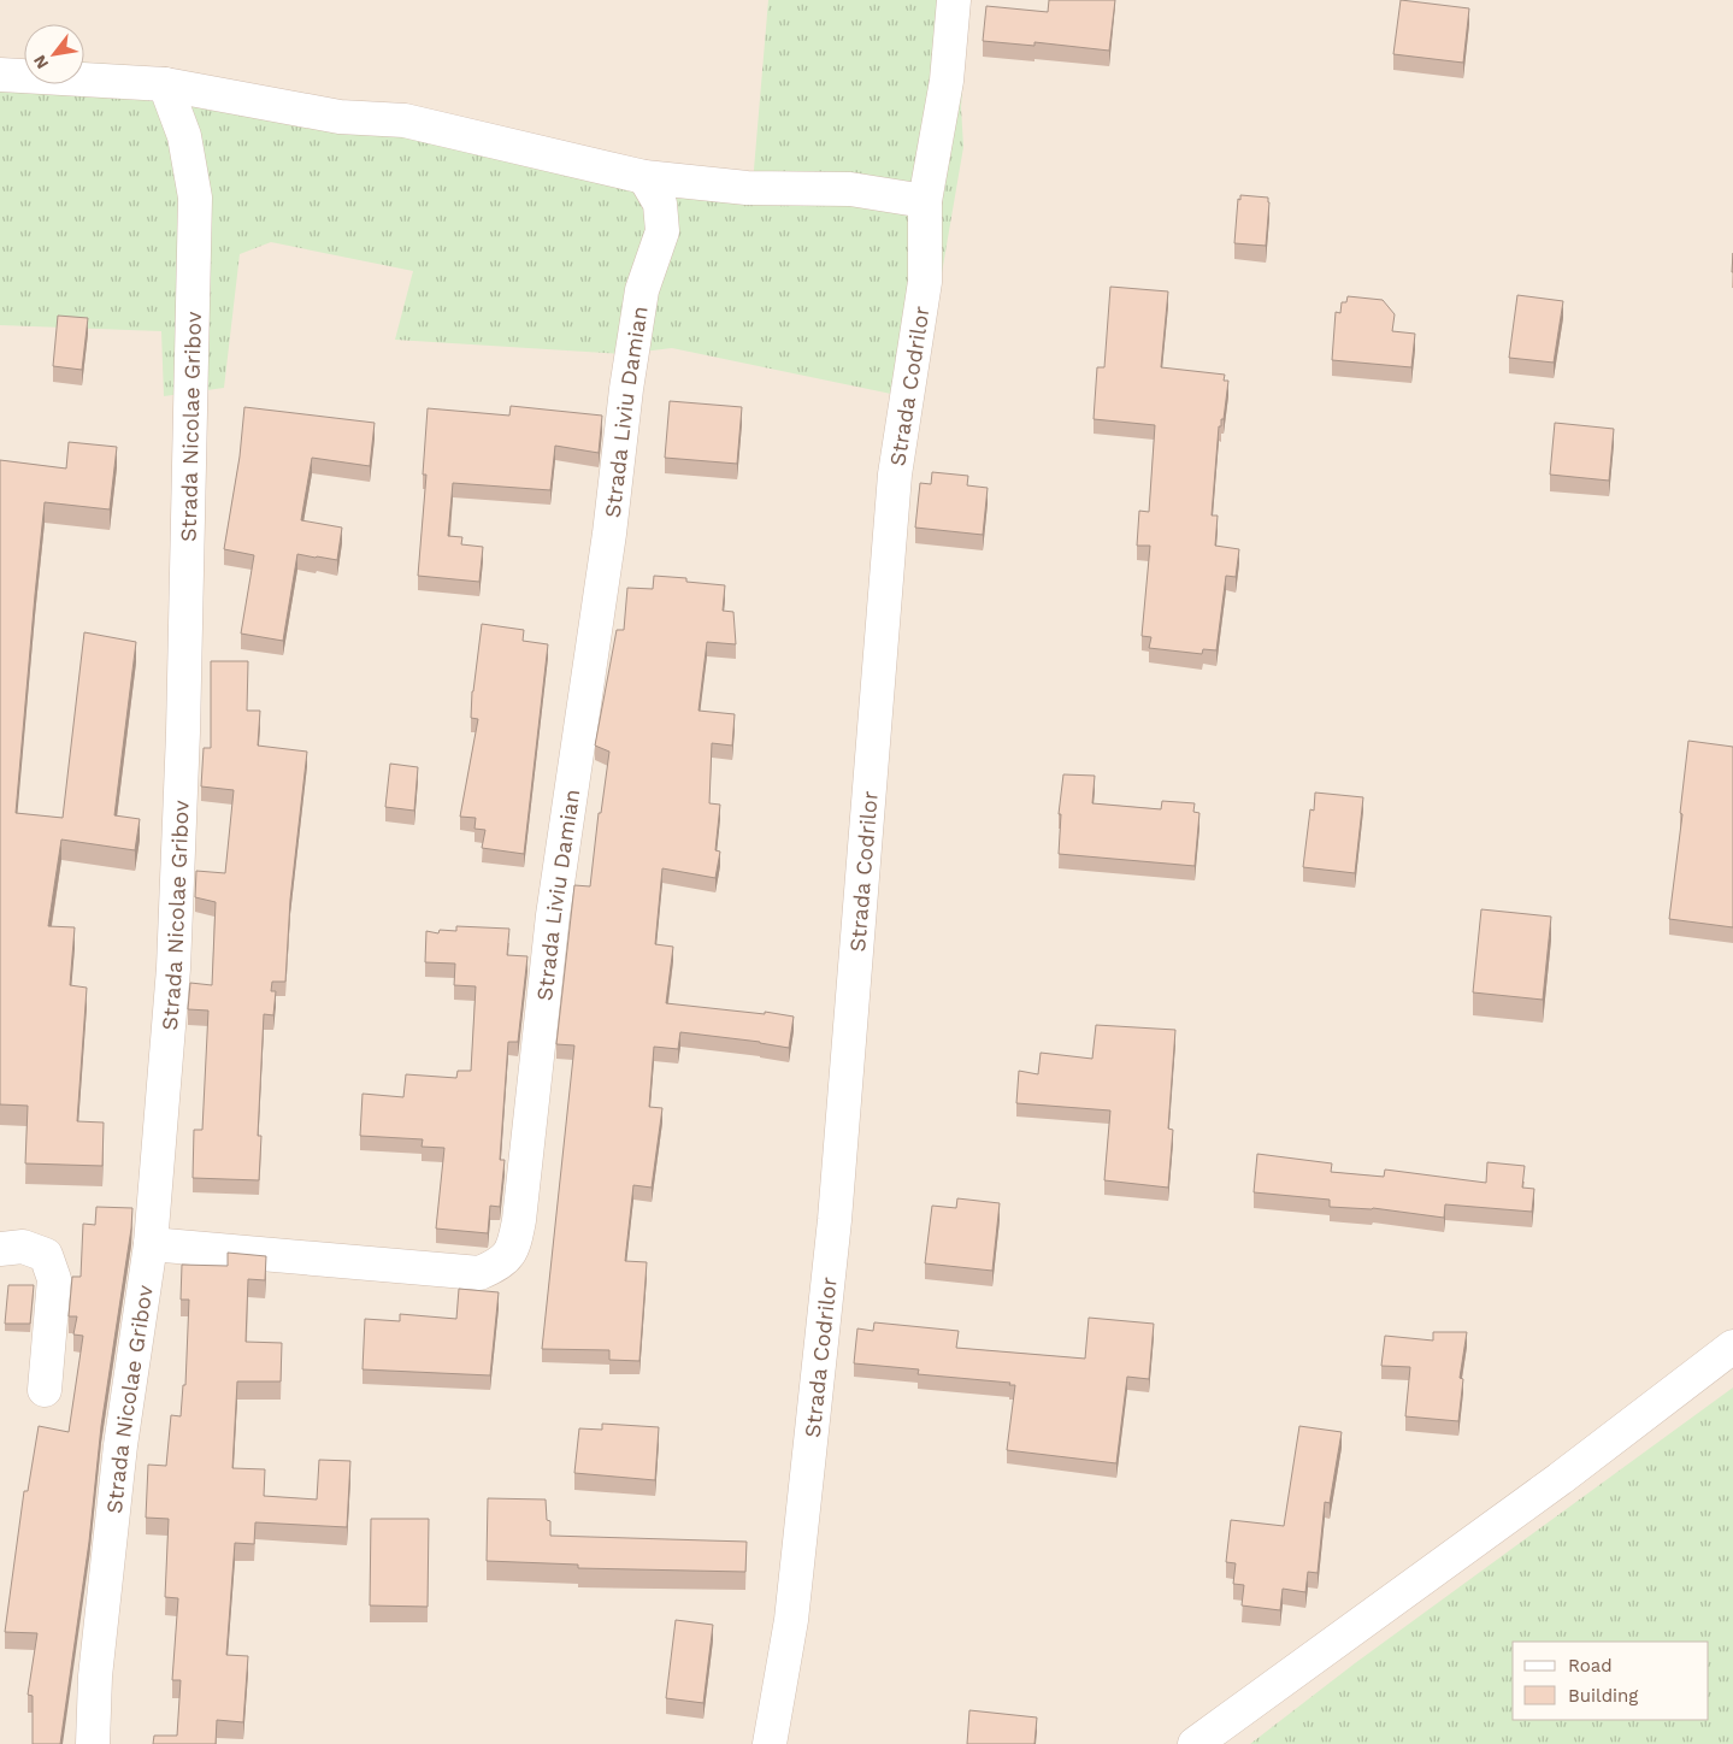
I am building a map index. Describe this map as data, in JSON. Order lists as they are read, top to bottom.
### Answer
{
  "streets": {
    "street": ["Strada Codrilor", "Strada Liviu Damian", "Strada Nicolae Gribov"]
  },
  "crossings": [
    ["Strada Liviu Damian", "Strada Nicolae Gribov"]
  ],
  "legend": ["Road", "Building"],
  "north": "bottom left"
}
